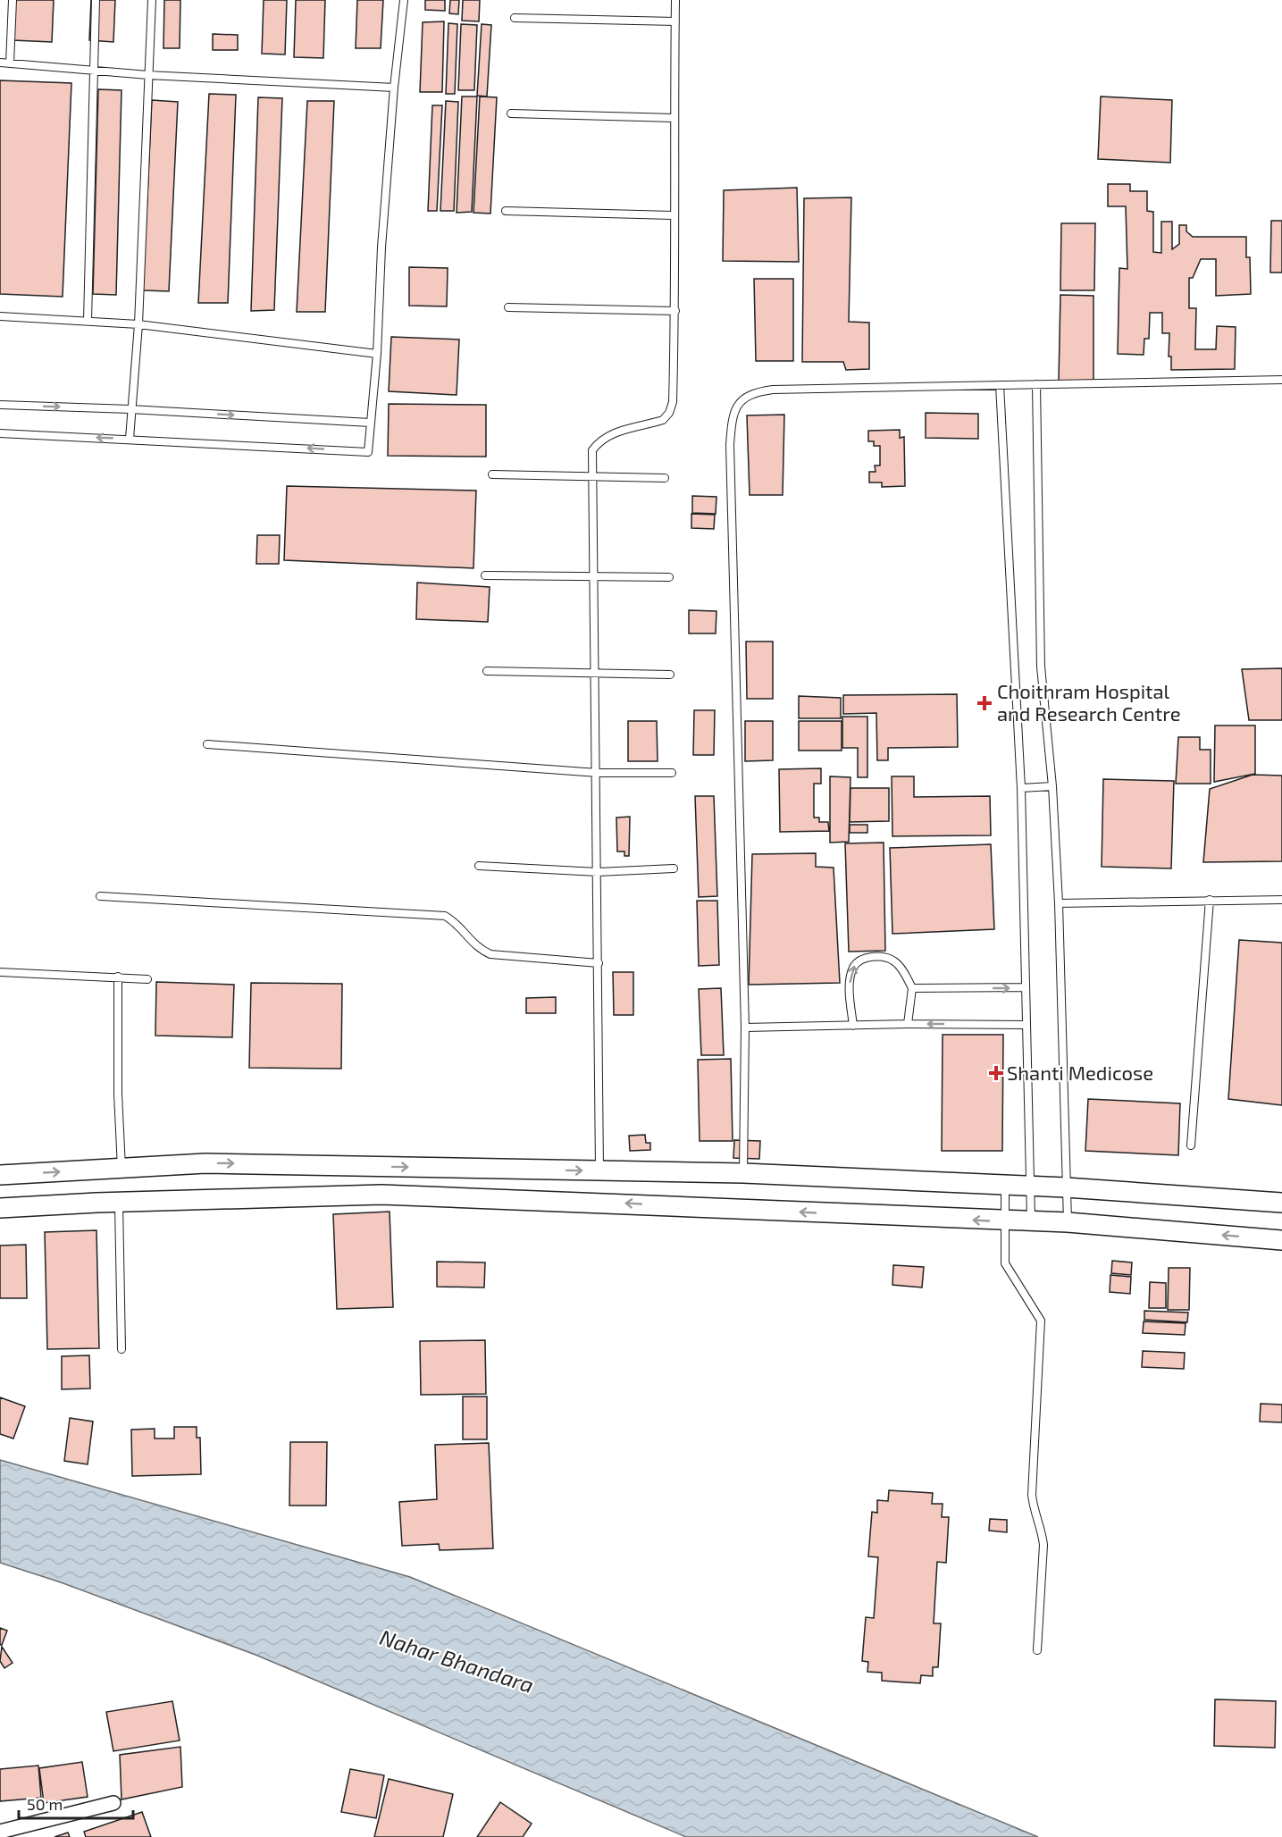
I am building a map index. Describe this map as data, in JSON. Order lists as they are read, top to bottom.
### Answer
{
  "water": ["Nahar Bhandara"],
  "places": {
    "health": ["Choithram Hospital and Research Centre", "Shanti Medicose"]
  },
  "scale_bar": "50 m"
}
